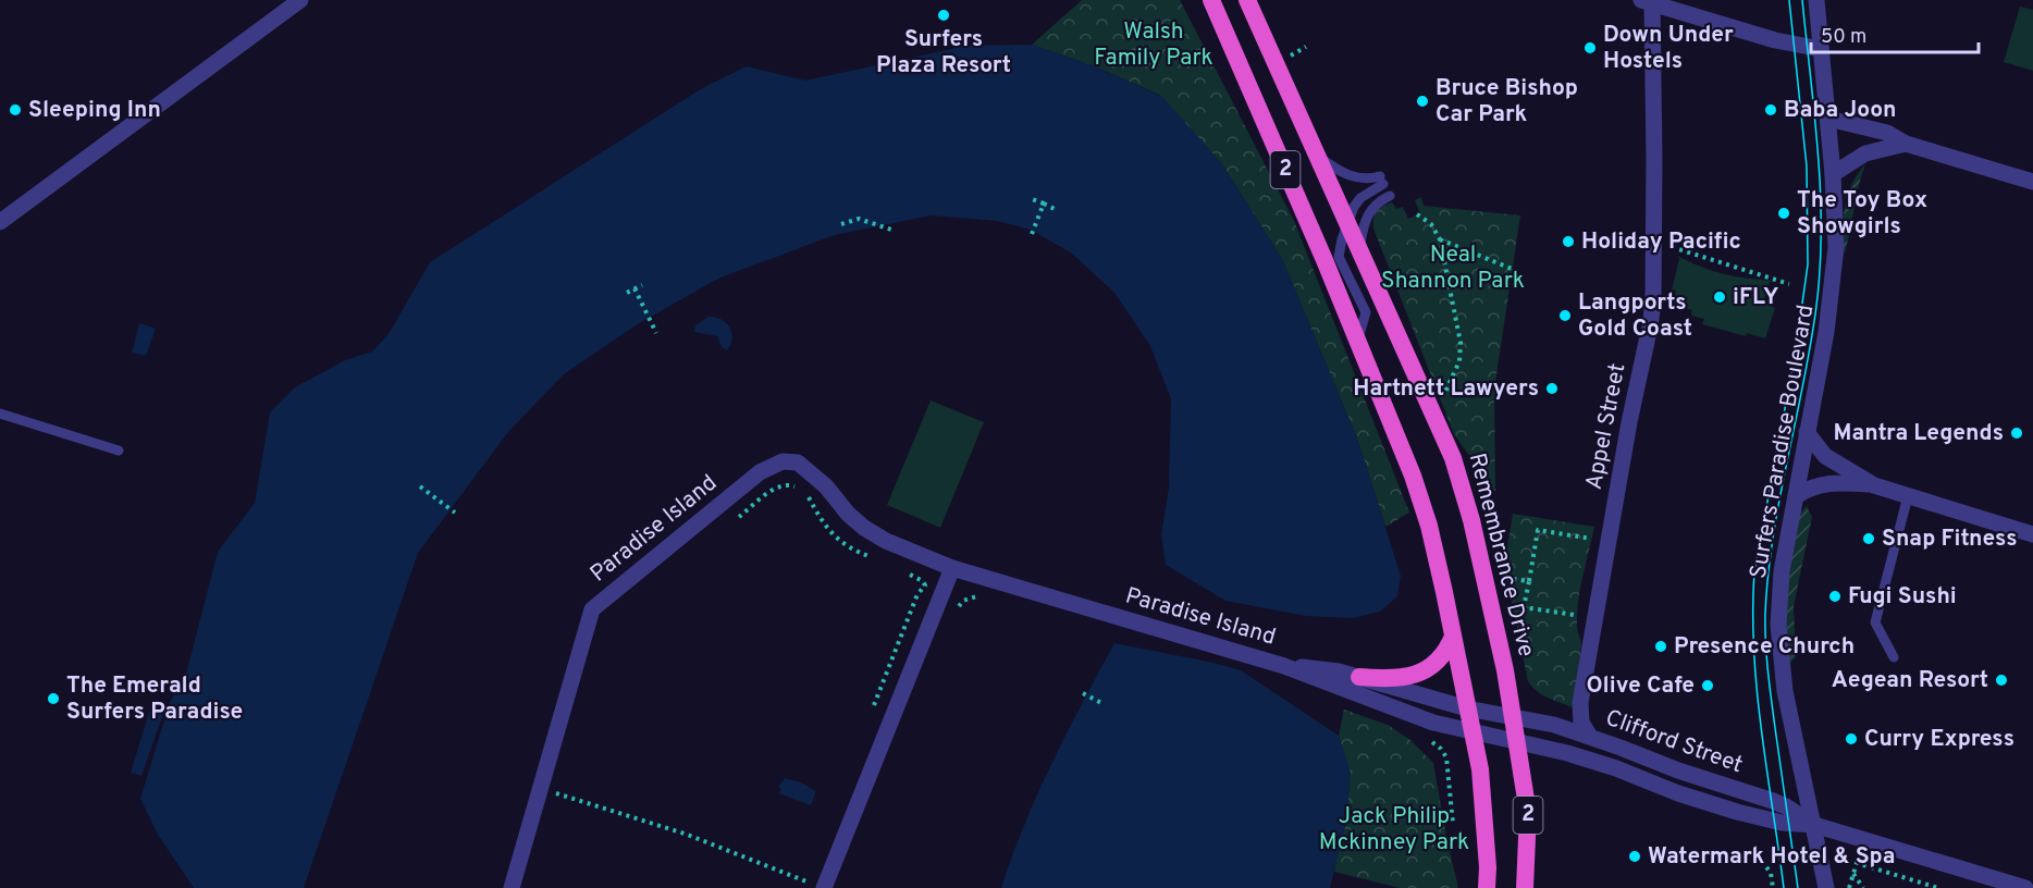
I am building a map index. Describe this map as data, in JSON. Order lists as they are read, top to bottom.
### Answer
{
  "streets": {
    "highway": ["2", "Remembrance Drive"],
    "street": [
      "Appel Street",
      "Surfers Paradise Boulevard",
      "Paradise Island",
      "Clifford Street"
    ]
  },
  "crossings": [
    ["2", "Paradise Island"],
    ["2", "Clifford Street"],
    ["Appel Street", "Clifford Street"],
    ["Surfers Paradise Boulevard", "Clifford Street"],
    ["Paradise Island", "Remembrance Drive"],
    ["Paradise Island", "Clifford Street"],
    ["Remembrance Drive", "Clifford Street"]
  ],
  "parks": ["Walsh Family Park", "Neal Shannon Park", "Jack Philip Mckinney Park"],
  "places": [
    "Surfers Plaza Resort",
    "Down Under Hostels",
    "Bruce Bishop Car Park",
    "Sleeping Inn",
    "Baba Joon",
    "The Toy Box Showgirls",
    "Holiday Pacific",
    "iFLY",
    "Langports Gold Coast",
    "Hartnett Lawyers",
    "Mantra Legends",
    "Snap Fitness",
    "Fugi Sushi",
    "Presence Church",
    "Aegean Resort",
    "Olive Cafe",
    "The Emerald Surfers Paradise",
    "Curry Express",
    "Watermark Hotel & Spa"
  ],
  "scale_bar": "50 m"
}
